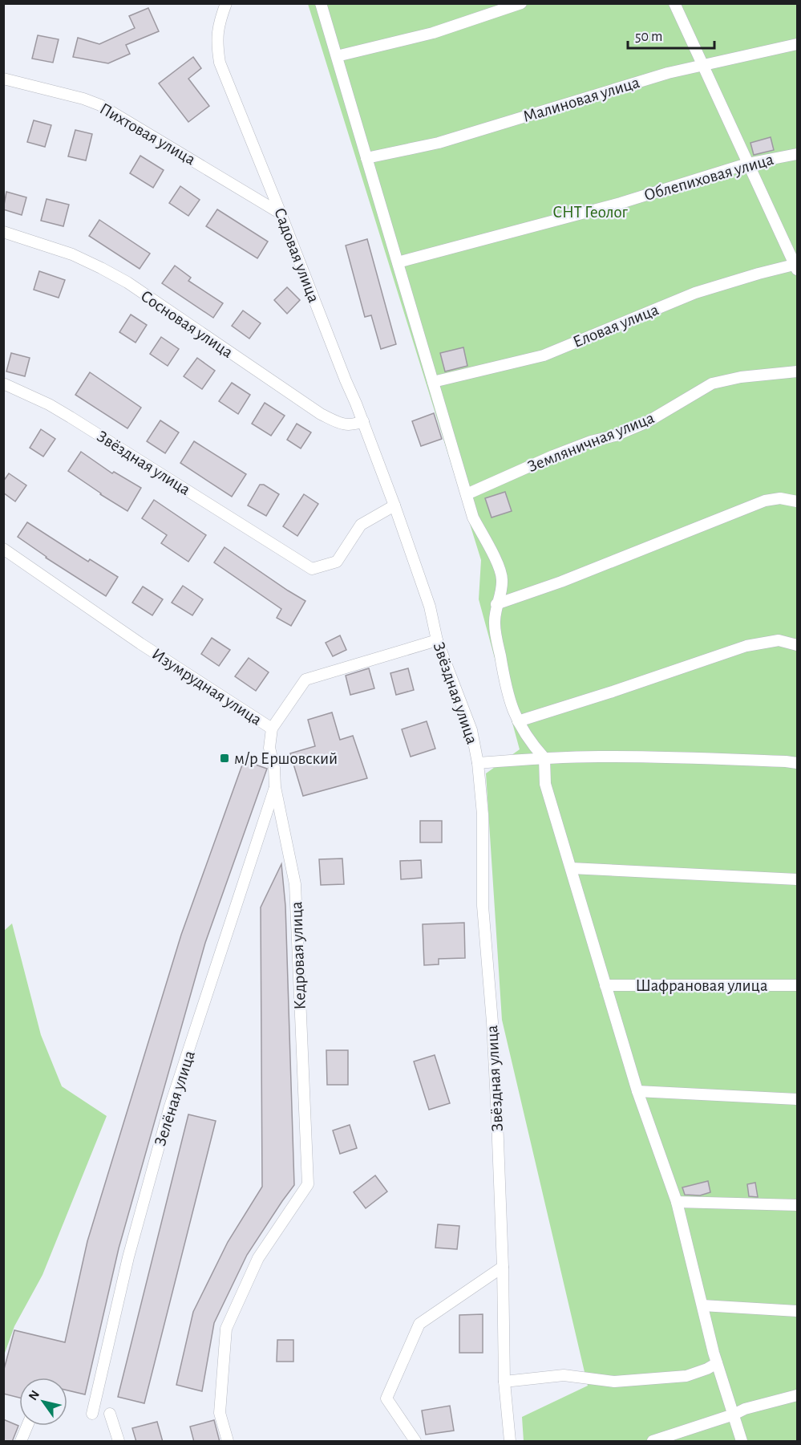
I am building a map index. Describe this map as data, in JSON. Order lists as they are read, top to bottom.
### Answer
{
  "streets": {
    "street": [
      "Малиновая улица",
      "Пихтовая улица",
      "Облепиховая улица",
      "Садовая улица",
      "Сосновая улица",
      "Еловая улица",
      "Земляничная улица",
      "Звёздная улица",
      "Изумрудная улица",
      "Кедровая улица",
      "Шафрановая улица",
      "Зелёная улица"
    ]
  },
  "crossings": [
    ["Пихтовая улица", "Садовая улица"],
    ["Садовая улица", "Сосновая улица"],
    ["Садовая улица", "Звёздная улица"],
    ["Звёздная улица", "Изумрудная улица"],
    ["Изумрудная улица", "Кедровая улица"],
    ["Кедровая улица", "Зелёная улица"]
  ],
  "parks": ["СНТ Геолог"],
  "places": {
    "transit": ["м/р Ершовский"]
  },
  "scale_bar": "50 m",
  "north": "top left"
}
